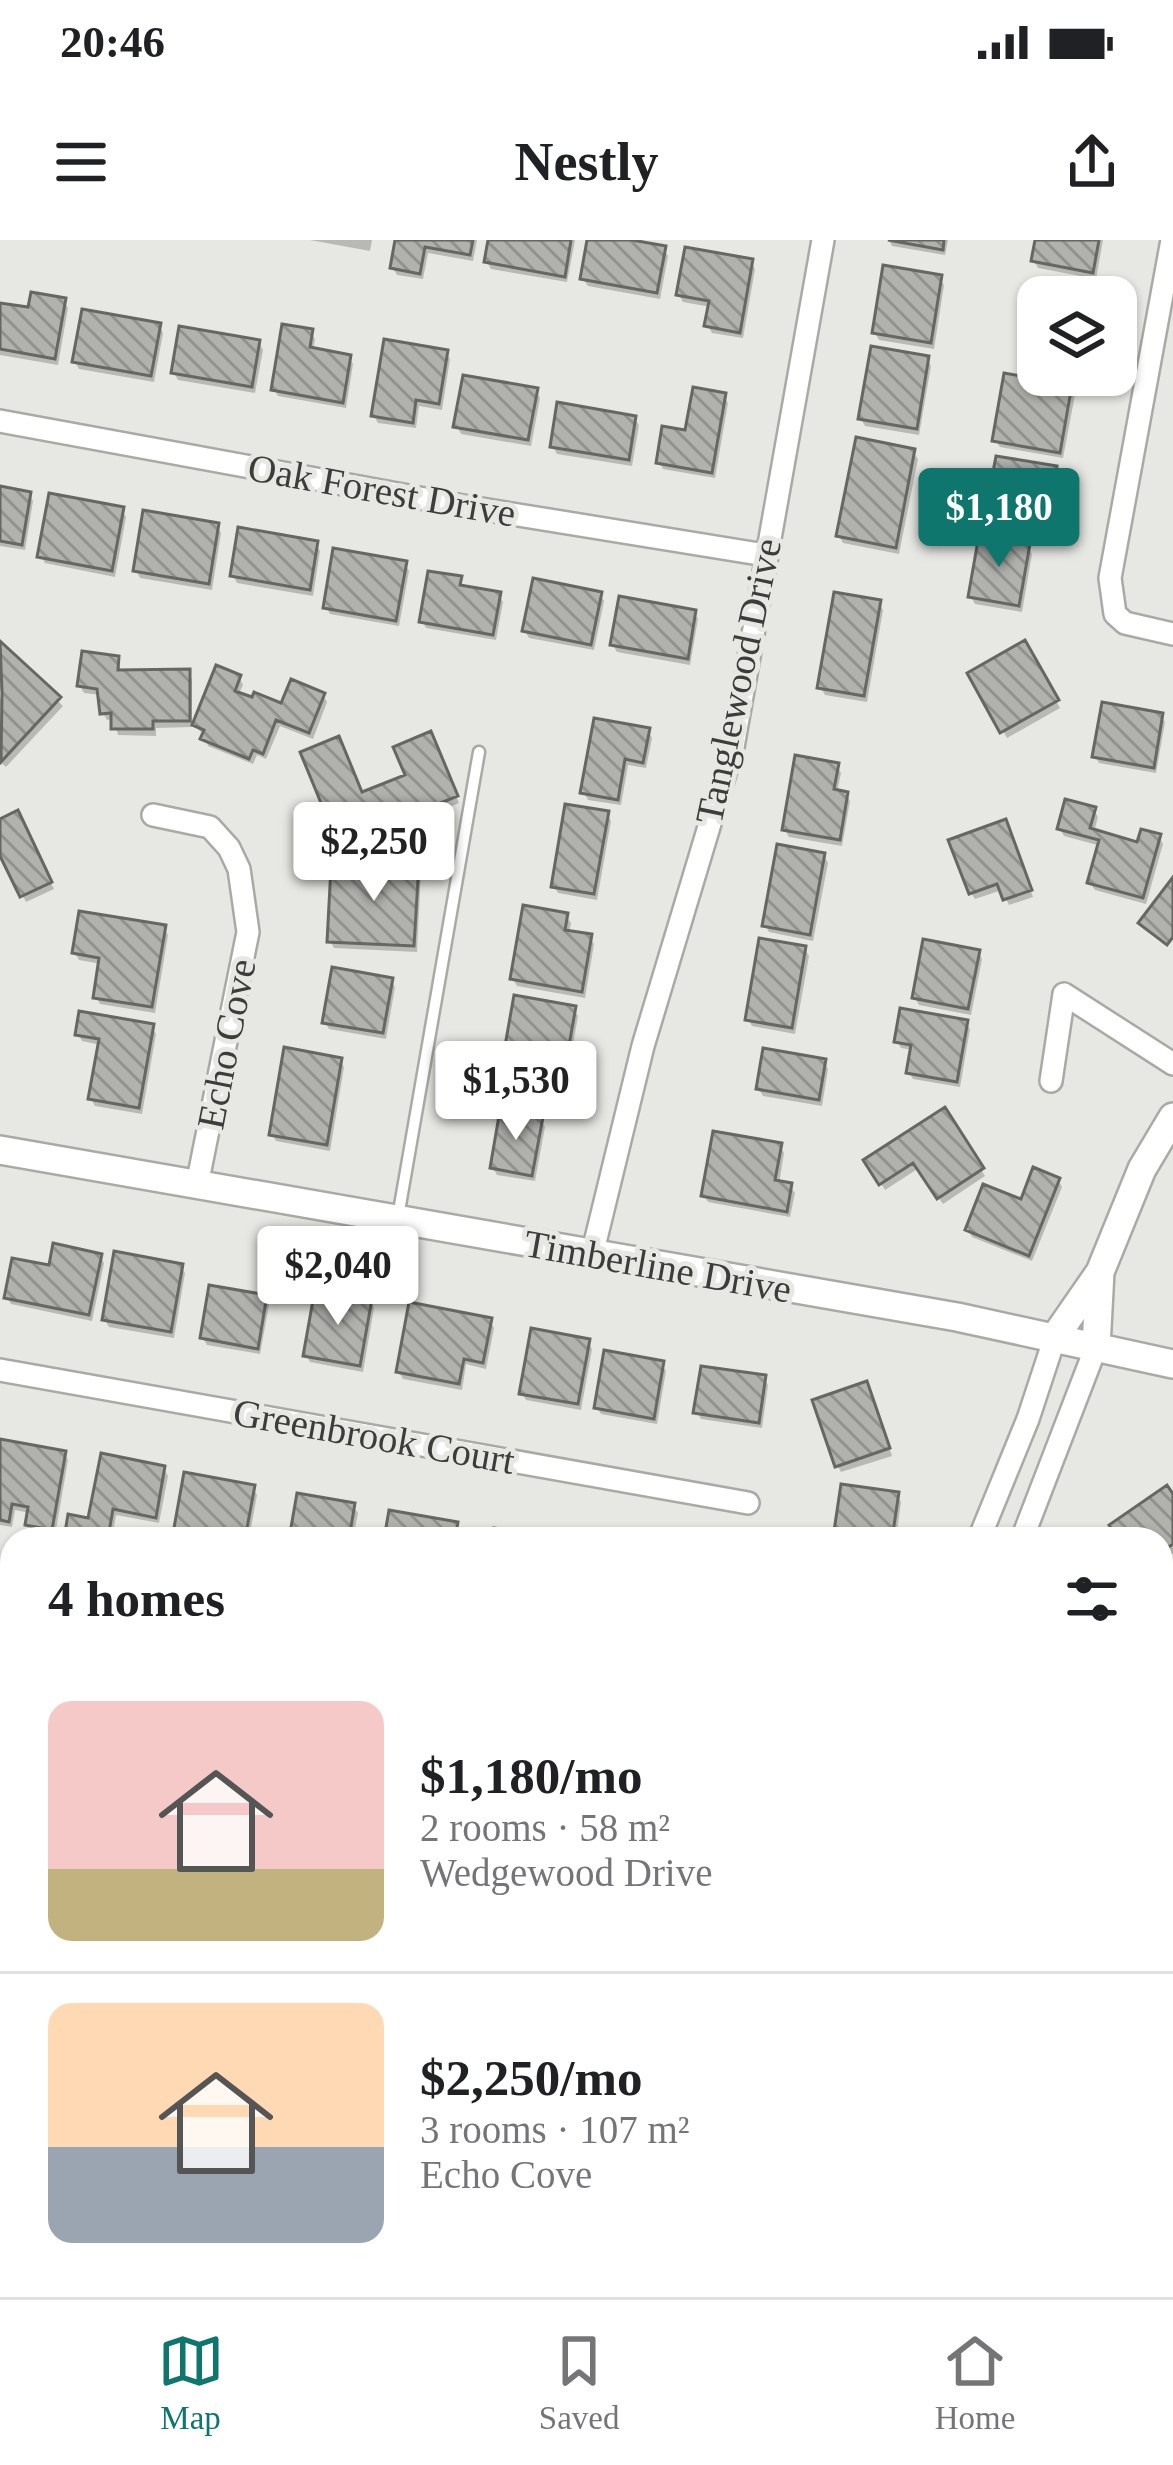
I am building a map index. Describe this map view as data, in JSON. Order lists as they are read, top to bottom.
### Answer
{
  "streets": {
    "street": [
      "Oak Forest Drive",
      "Tanglewood Drive",
      "Echo Cove",
      "Timberline Drive",
      "Greenbrook Court"
    ]
  },
  "crossings": [
    ["Oak Forest Drive", "Tanglewood Drive"],
    ["Tanglewood Drive", "Timberline Drive"],
    ["Echo Cove", "Timberline Drive"]
  ],
  "page": {
    "status": "20:46",
    "header": "Nestly",
    "price": [
      "$1,180",
      "$2,250",
      "$1,530",
      "$2,040"
    ],
    "heading": "4 homes",
    "list": [
      {
        "name": "$1,180/mo",
        "note": "2 rooms · 58 m² · Wedgewood Drive"
      },
      {
        "name": "$2,250/mo",
        "note": "3 rooms · 107 m² · Echo Cove"
      }
    ],
    "tabs": ["Map", "Saved", "Home"]
  }
}
